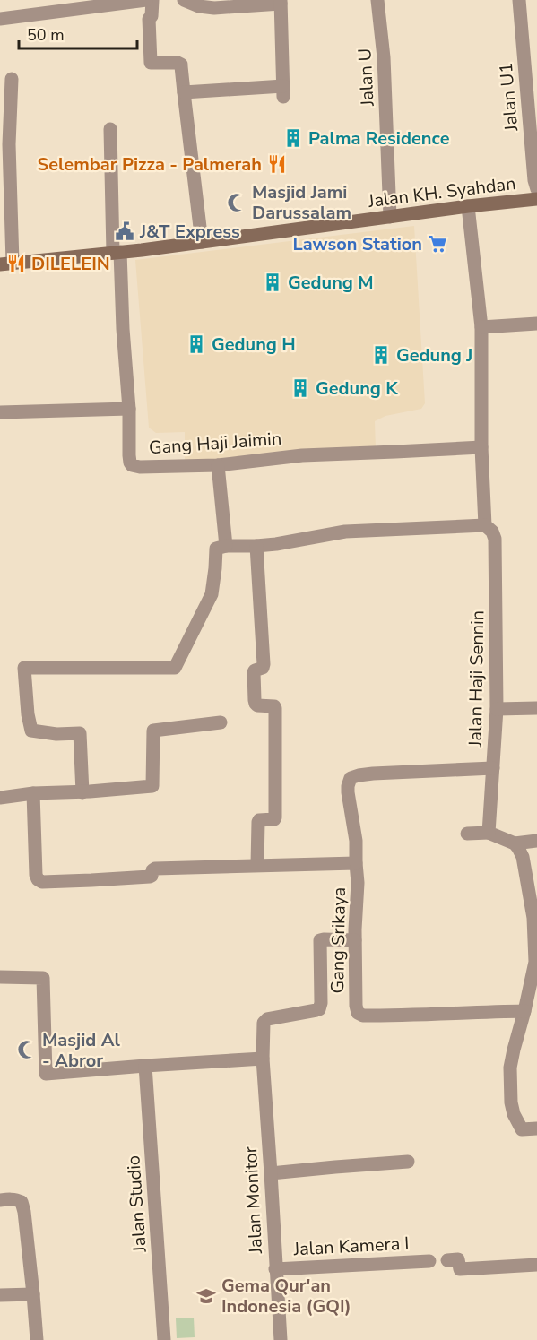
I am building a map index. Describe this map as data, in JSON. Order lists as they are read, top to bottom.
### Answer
{
  "streets": {
    "street": [
      "Jalan U",
      "Jalan U1",
      "Jalan KH. Syahdan",
      "Gang Haji Jaimin",
      "Jalan Haji Sennin",
      "Gang Srikaya",
      "Jalan Monitor",
      "Jalan Studio",
      "Jalan Kamera I"
    ]
  },
  "crossings": [
    ["Jalan U", "Jalan KH. Syahdan"],
    ["Jalan KH. Syahdan", "Gang Haji Jaimin"],
    ["Jalan KH. Syahdan", "Jalan Haji Sennin"],
    ["Gang Haji Jaimin", "Jalan Haji Sennin"],
    ["Gang Srikaya", "Jalan Monitor"],
    ["Jalan Monitor", "Jalan Kamera I"]
  ],
  "places": {
    "building": [
      "Palma Residence",
      "Gedung M",
      "Gedung H",
      "Gedung J",
      "Gedung K"
    ],
    "restaurant": ["Selembar Pizza - Palmerah", "DILELEIN"],
    "mosque": ["Masjid Jami Darussalam", "Masjid Al - Abror"],
    "public building": ["J&T Express"],
    "supermarket": ["Lawson Station"],
    "school or university": ["Gema Qur'an Indonesia (GQI)"]
  },
  "scale_bar": "50 m"
}
